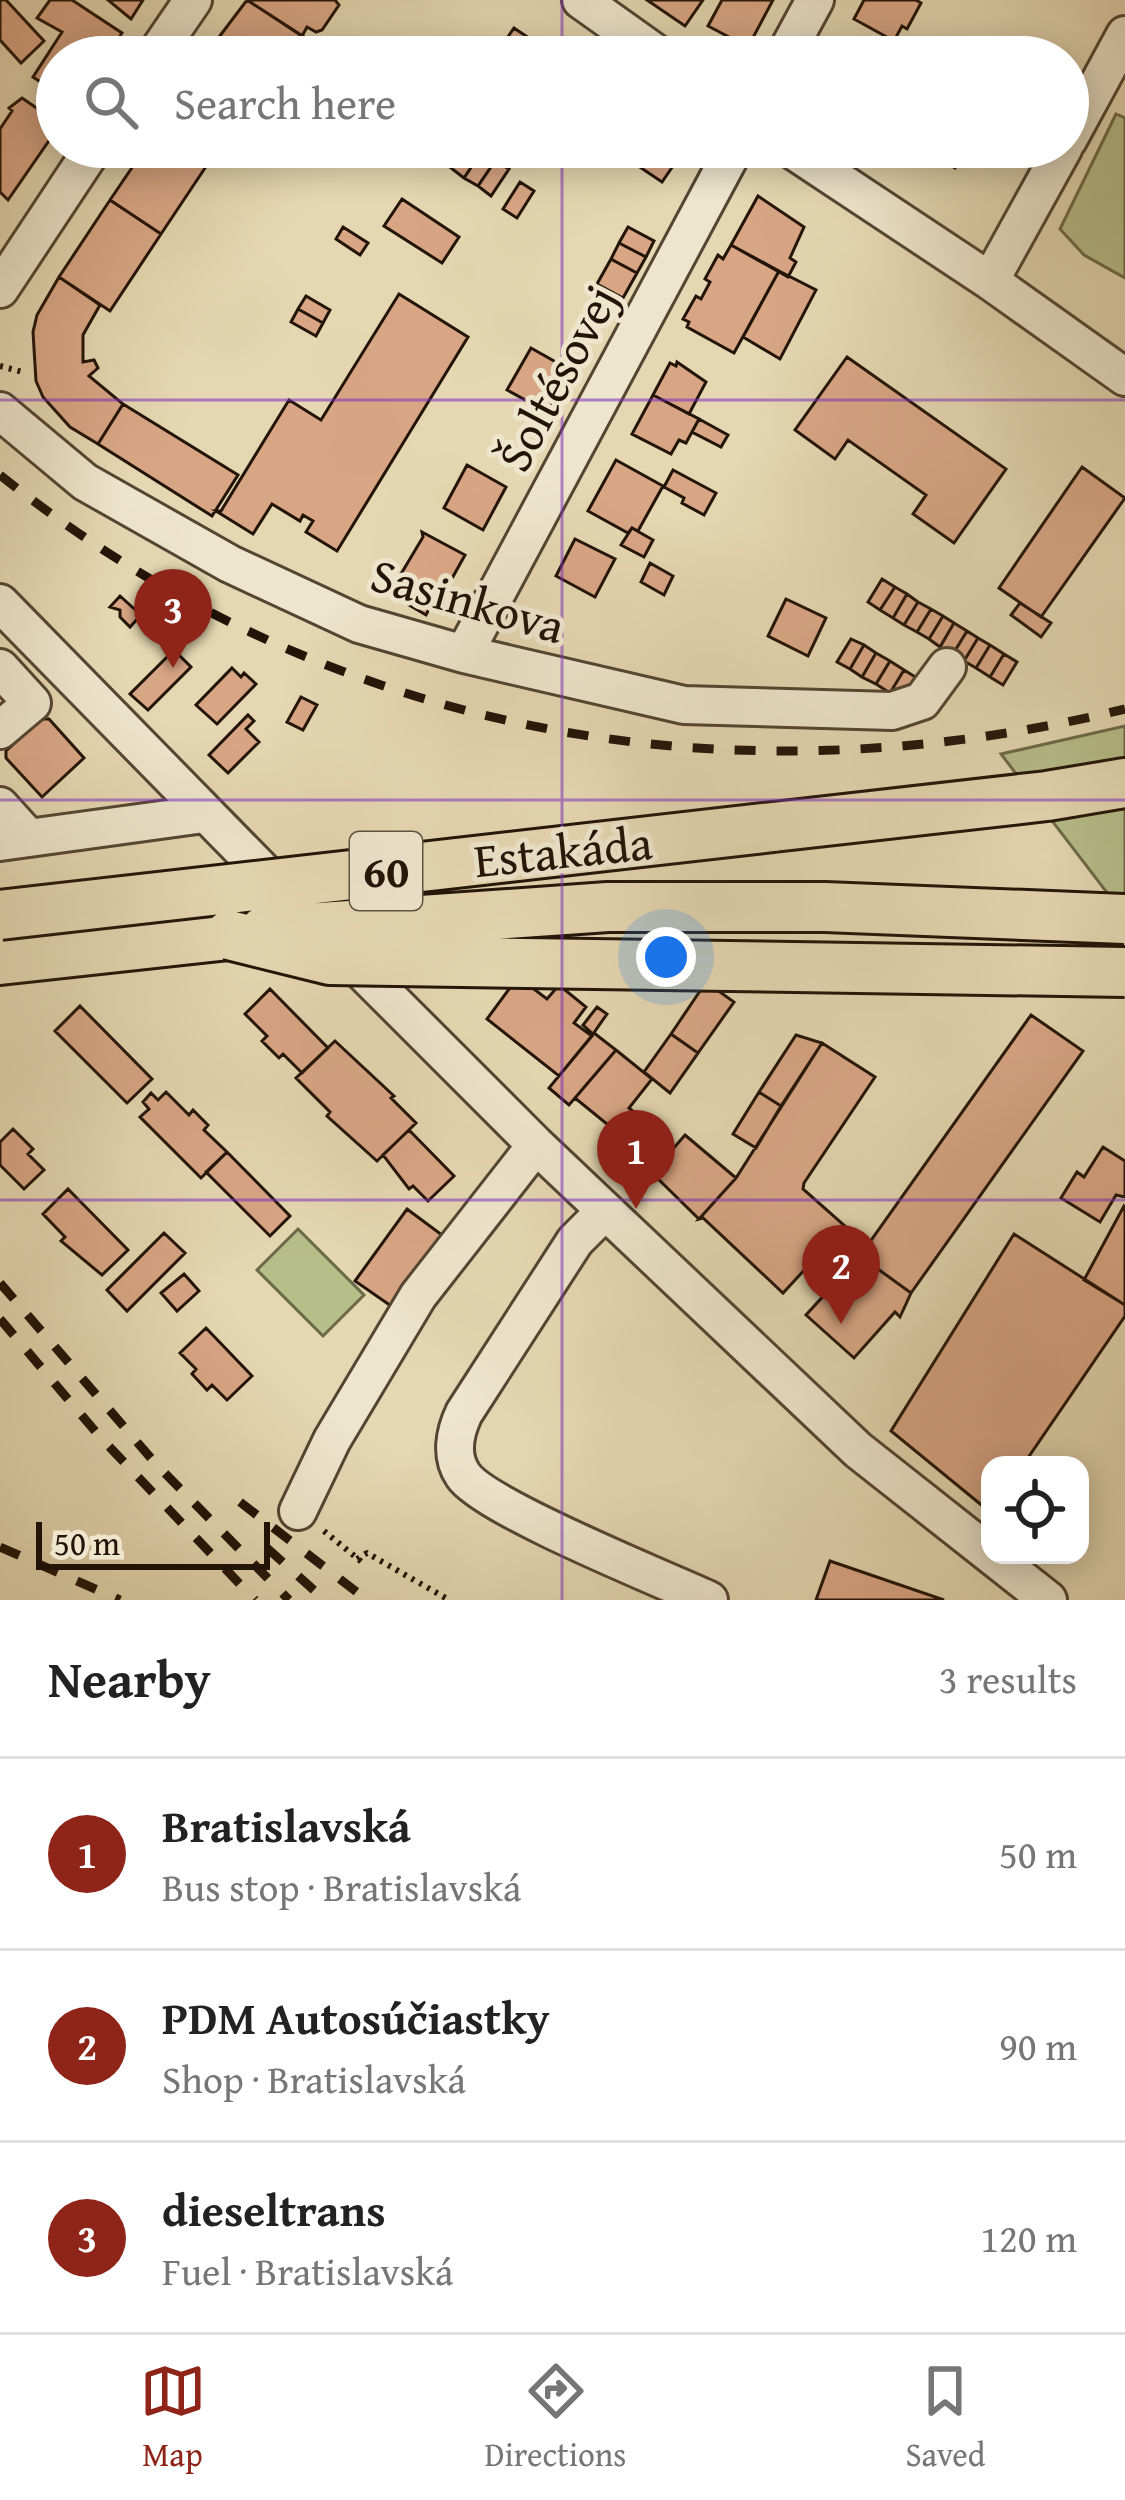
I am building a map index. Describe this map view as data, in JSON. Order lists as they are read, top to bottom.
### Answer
{
  "streets": {
    "main road": ["Estakáda", "60"],
    "street": ["Šoltésovej", "Sasinkova"]
  },
  "crossings": [
    ["Šoltésovej", "Sasinkova"]
  ],
  "scale_bar": "50 m",
  "page": {
    "search": "Search here",
    "pins": ["3", "1", "2"],
    "scale": "50 m",
    "heading": ["Nearby", "3 results"],
    "list": [
      {
        "mark": "1",
        "name": "Bratislavská",
        "note": "Bus stop · Bratislavská",
        "value": "50 m"
      },
      {
        "mark": "2",
        "name": "PDM Autosúčiastky",
        "note": "Shop · Bratislavská",
        "value": "90 m"
      },
      {
        "mark": "3",
        "name": "dieseltrans",
        "note": "Fuel · Bratislavská",
        "value": "120 m"
      }
    ],
    "nav": ["Map", "Directions", "Saved"]
  }
}
